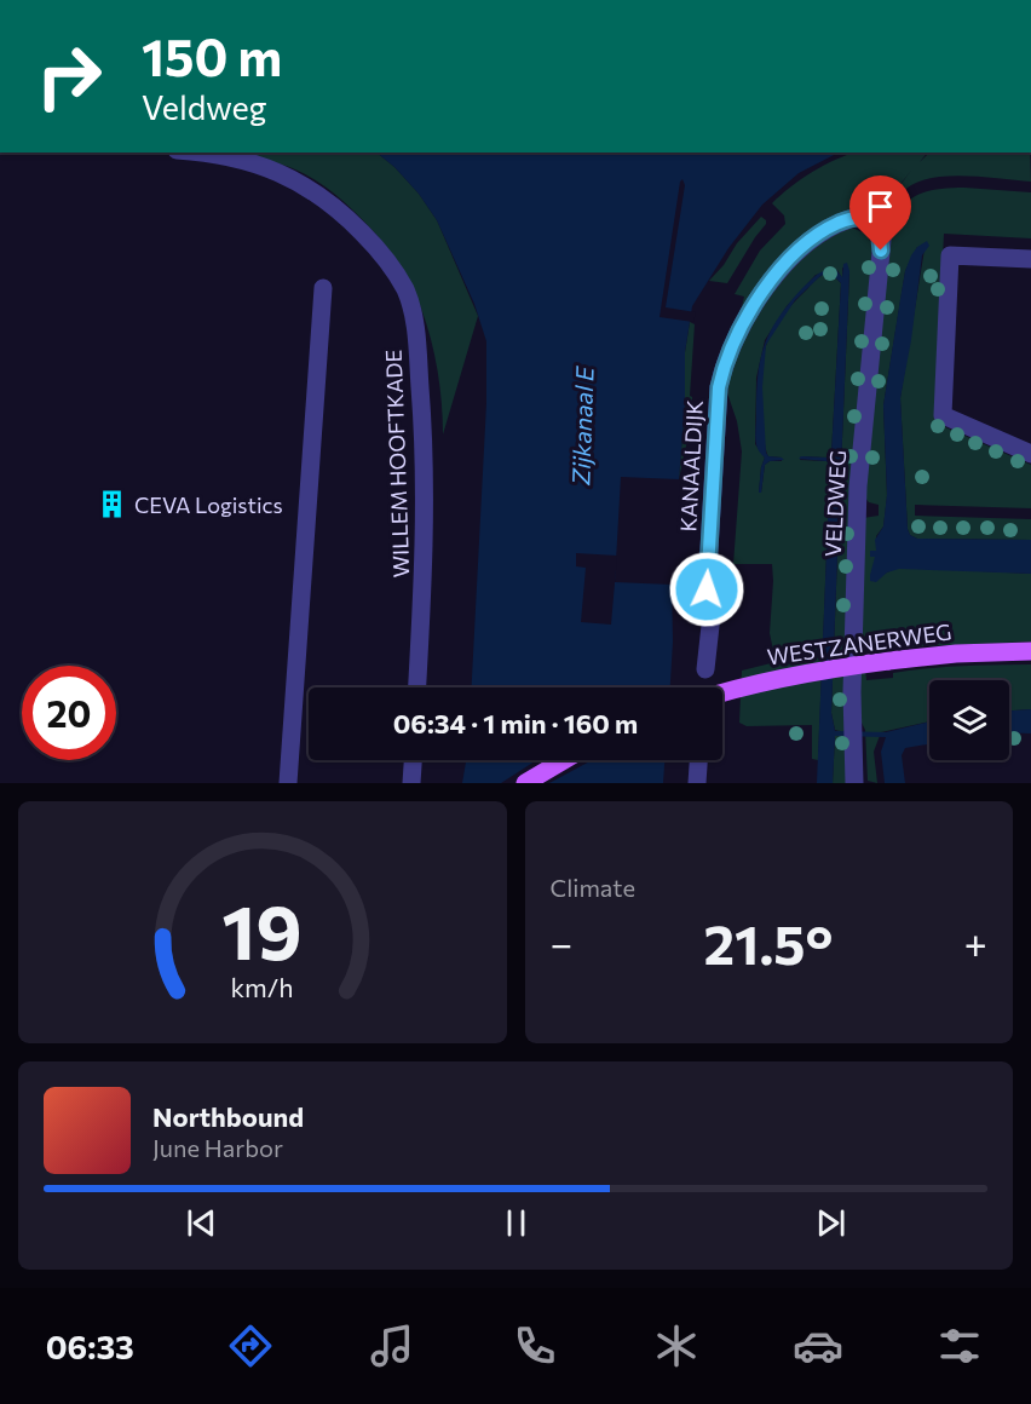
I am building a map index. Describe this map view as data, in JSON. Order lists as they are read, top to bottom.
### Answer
{
  "streets": {
    "main road": ["WESTZANERWEG"],
    "street": ["WILLEM HOOFTKADE", "KANAALDIJK", "VELDWEG"]
  },
  "crossings": [
    ["KANAALDIJK", "VELDWEG"]
  ],
  "water": ["Zijkanaal E"],
  "places": {
    "building": ["CEVA Logistics"]
  },
  "page": {
    "turn": ["150 m", "Veldweg"],
    "limit": "20",
    "trip": "06:34 · 1 min · 160 m",
    "tile": "Climate",
    "heat": ["−", "21.5°", "+"],
    "song": ["Northbound", "June Harbor"],
    "tabs": "06:33",
    "gauge": ["19", "km/h"]
  }
}
